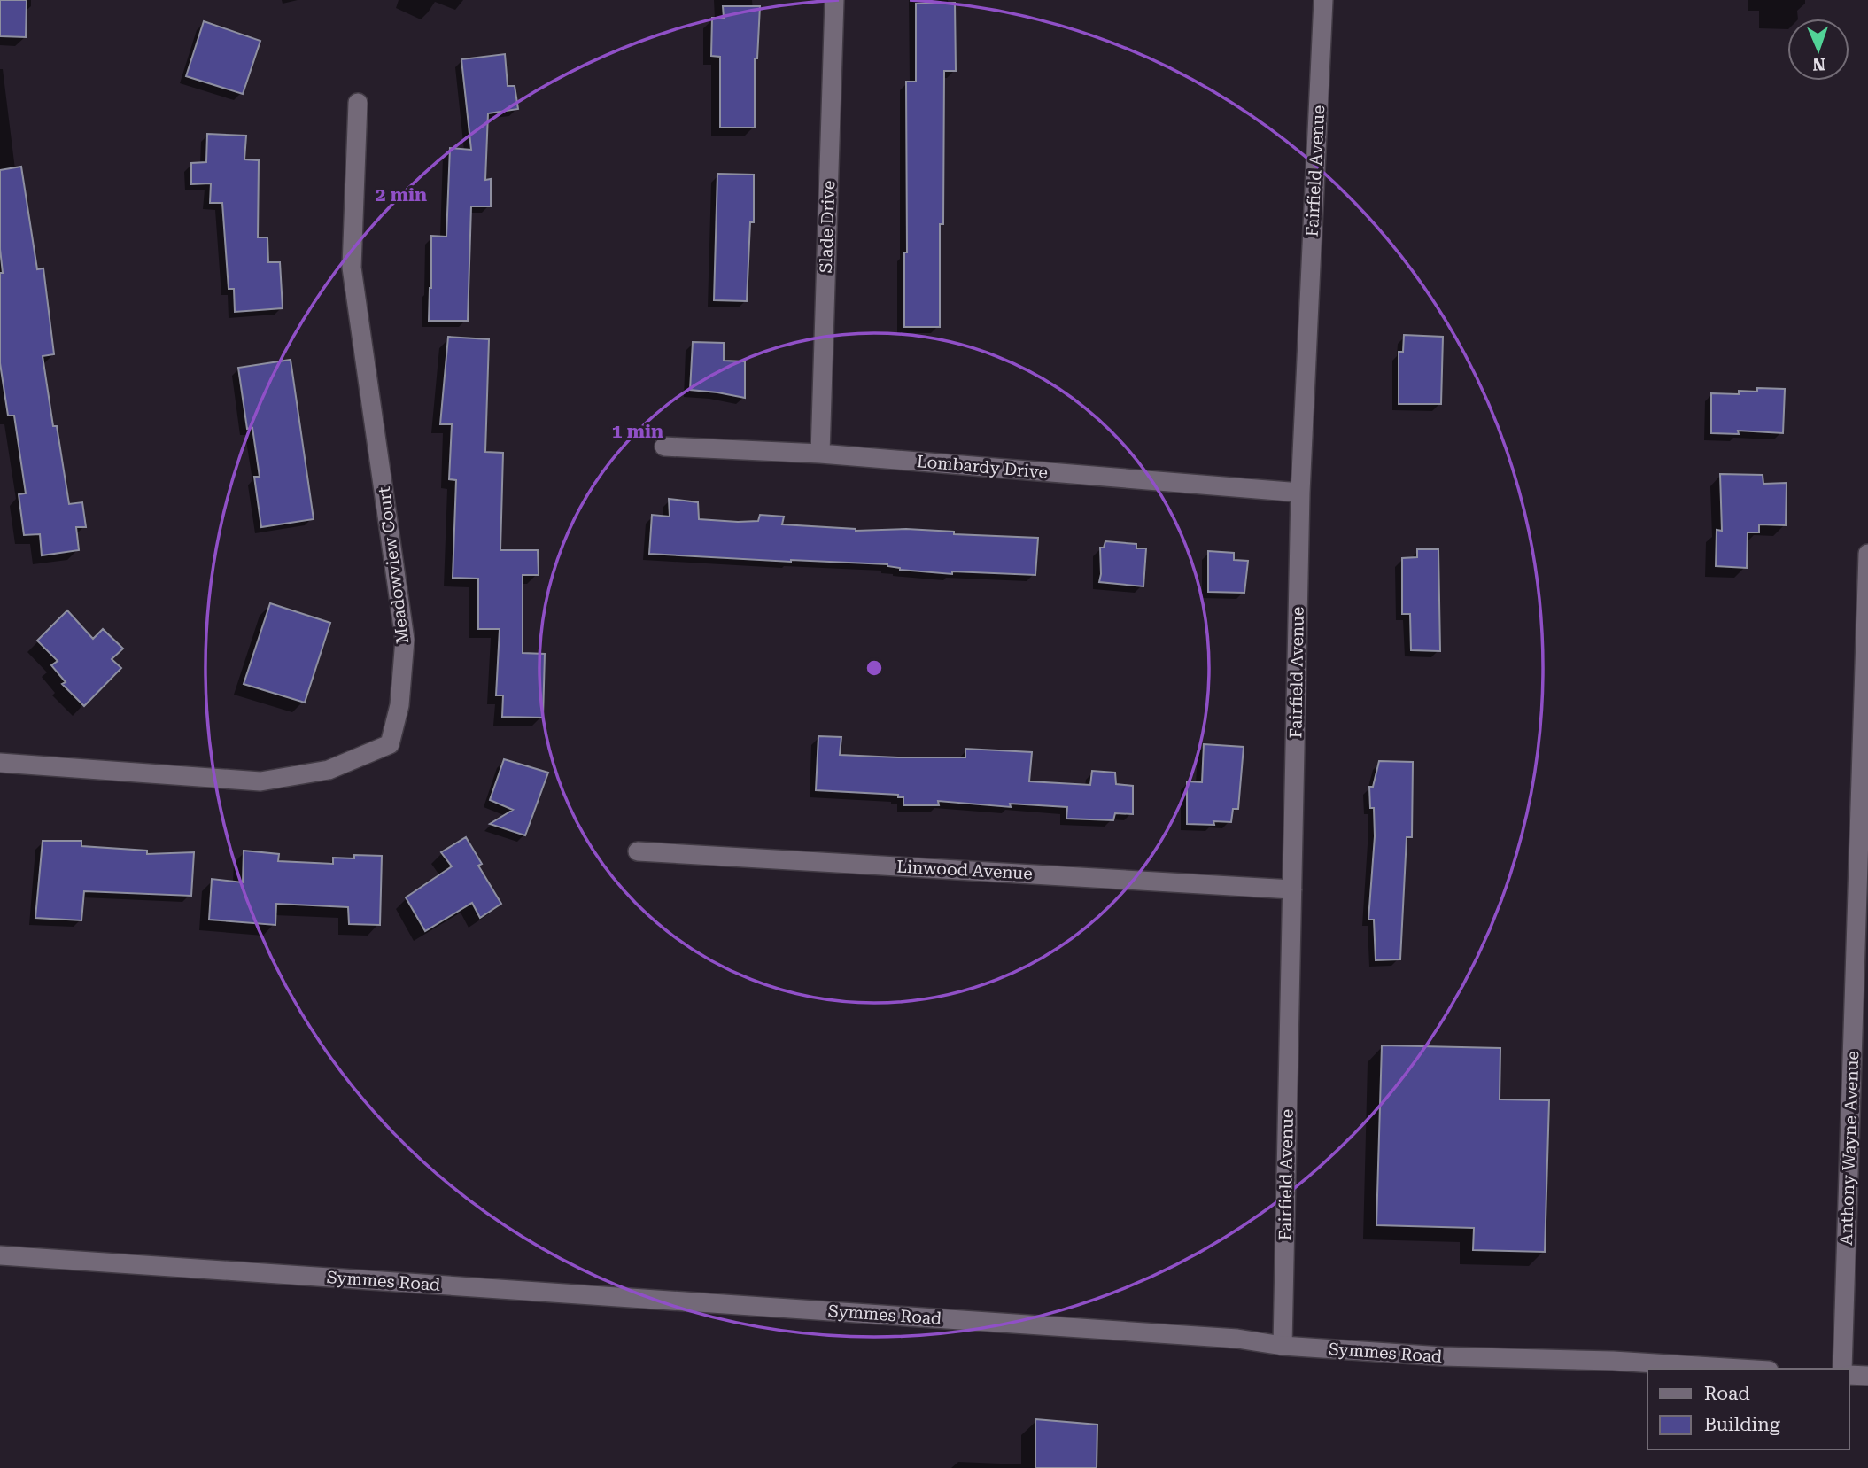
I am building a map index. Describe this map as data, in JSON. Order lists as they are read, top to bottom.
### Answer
{
  "streets": {
    "street": [
      "Fairfield Avenue",
      "Slade Drive",
      "Lombardy Drive",
      "Meadowview Court",
      "Linwood Avenue",
      "Anthony Wayne Avenue",
      "Symmes Road"
    ]
  },
  "crossings": [
    ["Fairfield Avenue", "Lombardy Drive"],
    ["Fairfield Avenue", "Linwood Avenue"],
    ["Fairfield Avenue", "Symmes Road"],
    ["Slade Drive", "Lombardy Drive"]
  ],
  "legend": ["Road", "Building"],
  "north": "bottom",
  "rings": ["2 min", "1 min"]
}
